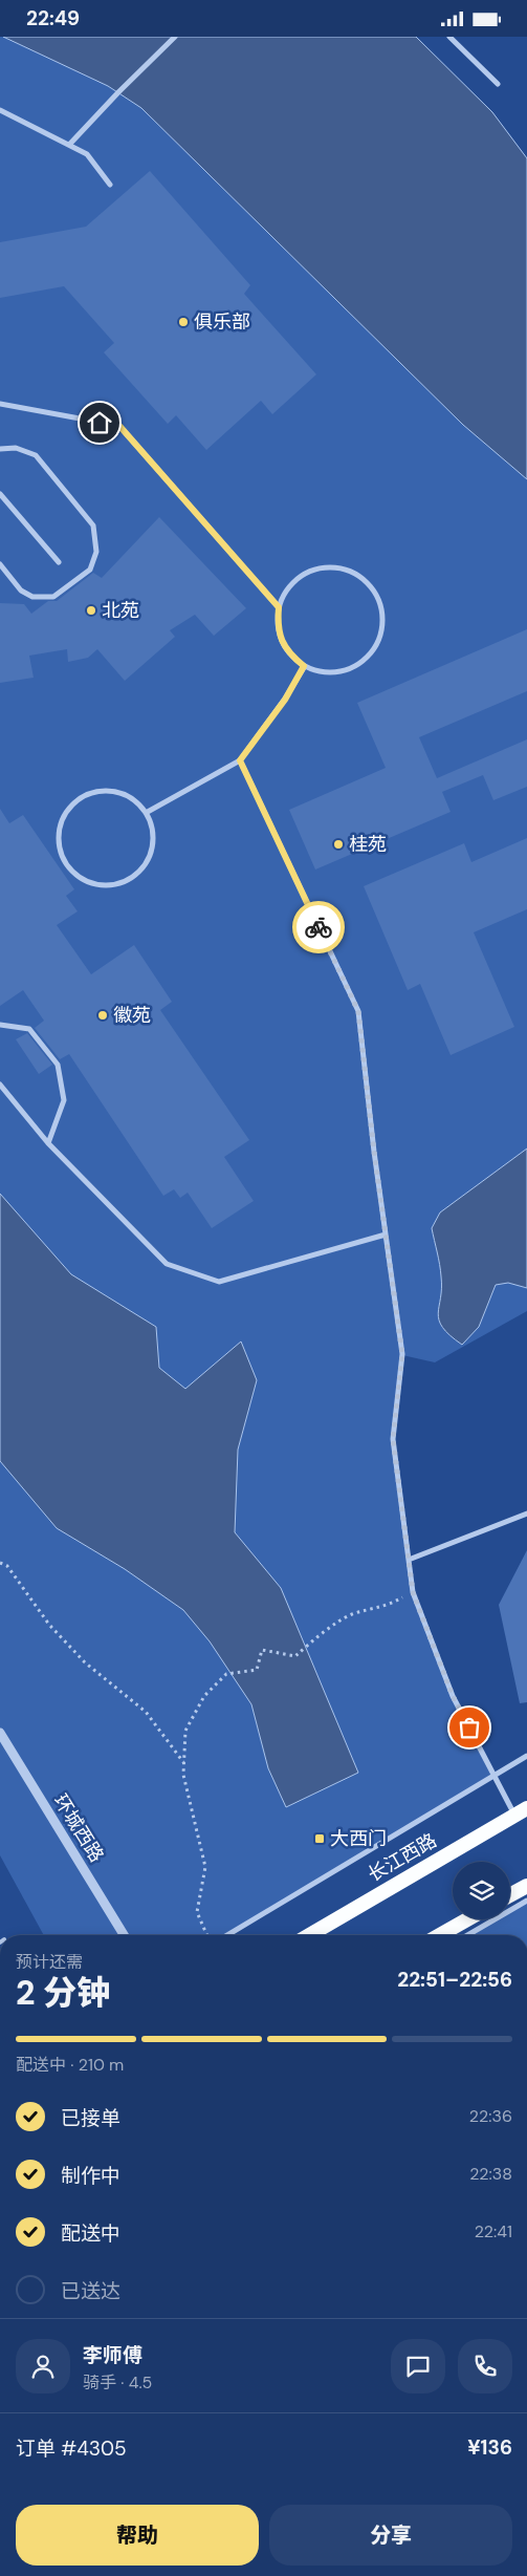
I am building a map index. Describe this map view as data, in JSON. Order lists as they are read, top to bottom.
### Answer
{
  "streets": {
    "highway": ["长江西路"],
    "street": ["环城西路"]
  },
  "places": {
    "other": [
      "俱乐部",
      "北苑",
      "桂苑",
      "徽苑"
    ],
    "transit": ["大西门"]
  },
  "page": {
    "status": "22:49",
    "heading": ["2 分钟", "预计还需", "22:51–22:56"],
    "panel": [
      "李师傅",
      "骑手 · 4.5",
      "订单 #4305",
      "¥136"
    ],
    "bar": "配送中 · 210 m",
    "list": [
      ["已接单", "22:36"],
      ["制作中", "22:38"],
      ["配送中", "22:41"],
      "已送达"
    ],
    "buttons": ["帮助", "分享"]
  }
}
